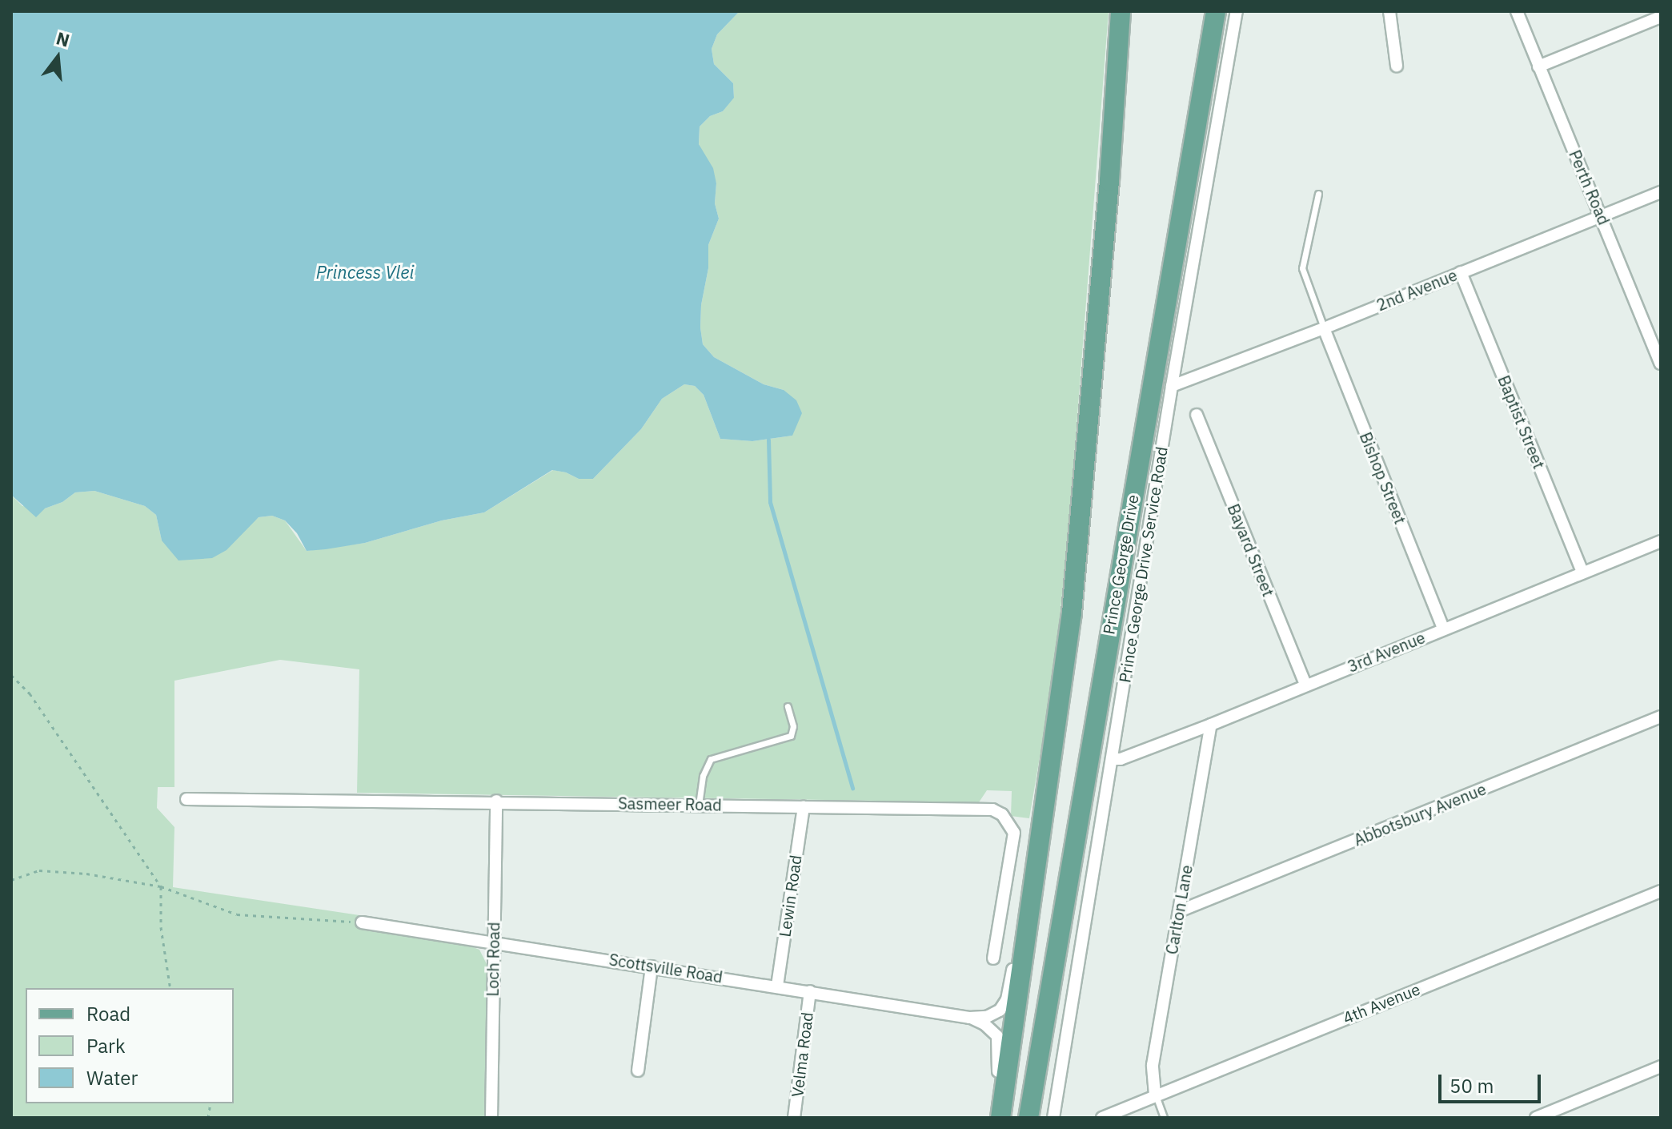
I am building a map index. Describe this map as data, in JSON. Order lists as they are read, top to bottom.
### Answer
{
  "streets": {
    "main road": ["Prince George Drive"],
    "street": [
      "Perth Road",
      "2nd Avenue",
      "Baptist Street",
      "Bishop Street",
      "Bayard Street",
      "Prince George Drive Service Road",
      "3rd Avenue",
      "Sasmeer Road",
      "Abbotsbury Avenue",
      "Lewin Road",
      "Carlton Lane",
      "Loch Road",
      "Scottsville Road",
      "4th Avenue",
      "Velma Road"
    ]
  },
  "crossings": [
    ["Perth Road", "2nd Avenue"],
    ["2nd Avenue", "Baptist Street"],
    ["2nd Avenue", "Bishop Street"],
    ["2nd Avenue", "Prince George Drive Service Road"],
    ["Baptist Street", "3rd Avenue"],
    ["Bishop Street", "3rd Avenue"],
    ["Bayard Street", "3rd Avenue"],
    ["Prince George Drive Service Road", "3rd Avenue"],
    ["3rd Avenue", "Carlton Lane"],
    ["Sasmeer Road", "Lewin Road"],
    ["Sasmeer Road", "Loch Road"],
    ["Abbotsbury Avenue", "Carlton Lane"],
    ["Lewin Road", "Scottsville Road"],
    ["Carlton Lane", "4th Avenue"],
    ["Loch Road", "Scottsville Road"],
    ["Scottsville Road", "Velma Road"]
  ],
  "water": ["Princess Vlei"],
  "legend": ["Road", "Park", "Water"],
  "scale_bar": "50 m",
  "north": "top"
}
